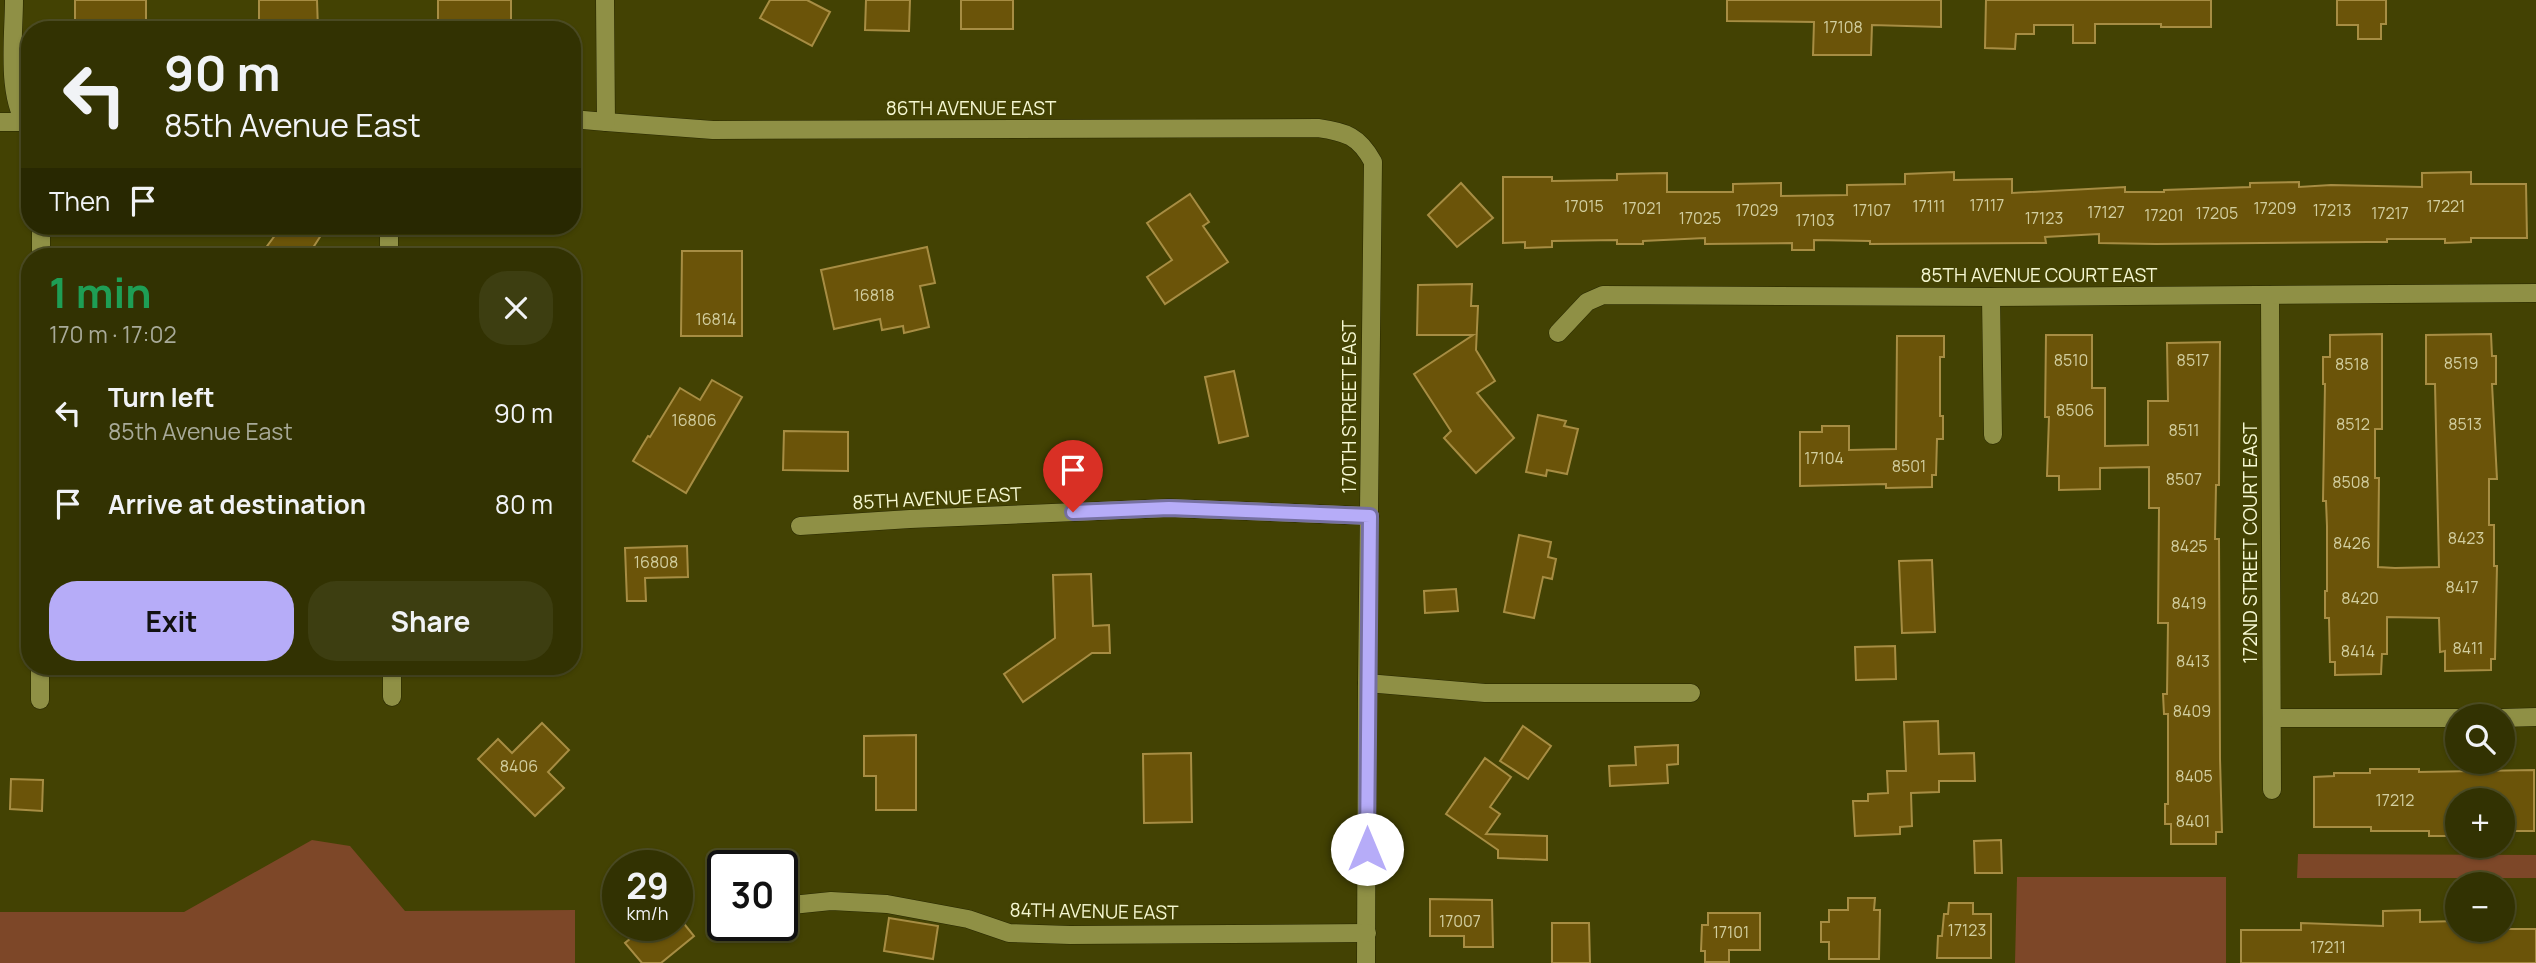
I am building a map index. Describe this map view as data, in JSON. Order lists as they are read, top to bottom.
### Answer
{
  "streets": {
    "street": [
      "86TH AVENUE EAST",
      "85TH AVENUE COURT EAST",
      "170TH STREET EAST",
      "85TH AVENUE EAST",
      "172ND STREET COURT EAST",
      "84TH AVENUE EAST"
    ]
  },
  "crossings": [
    ["86TH AVENUE EAST", "170TH STREET EAST"],
    ["85TH AVENUE COURT EAST", "172ND STREET COURT EAST"],
    ["170TH STREET EAST", "85TH AVENUE EAST"],
    ["170TH STREET EAST", "84TH AVENUE EAST"]
  ],
  "house_numbers": [
    "17108",
    "17117",
    "17015",
    "17111",
    "17221",
    "17021",
    "17209",
    "17029",
    "17107",
    "17213",
    "17127",
    "17205",
    "17217",
    "17201",
    "17025",
    "17123",
    "17103",
    "16818",
    "16814",
    "8510",
    "8517",
    "8519",
    "8518",
    "8506",
    "16806",
    "8512",
    "8513",
    "8511",
    "17104",
    "8501",
    "8507",
    "8508",
    "8423",
    "8426",
    "8425",
    "16808",
    "8417",
    "8420",
    "8419",
    "8411",
    "8414",
    "8413",
    "8409",
    "8406",
    "8405",
    "17212",
    "8401",
    "17007",
    "17123",
    "17101",
    "17211"
  ],
  "page": {
    "turn": ["90 m", "85th Avenue East"],
    "then": "Then",
    "heading": ["1 min", "170 m · 17:02"],
    "list": [
      {
        "name": "Turn left",
        "note": "85th Avenue East",
        "value": "90 m"
      },
      {
        "name": "Arrive at destination",
        "value": "80 m"
      }
    ],
    "buttons": ["Exit", "Share"],
    "map_buttons": ["+", "−"],
    "speed": "29 km/h",
    "limit": "30"
  }
}
